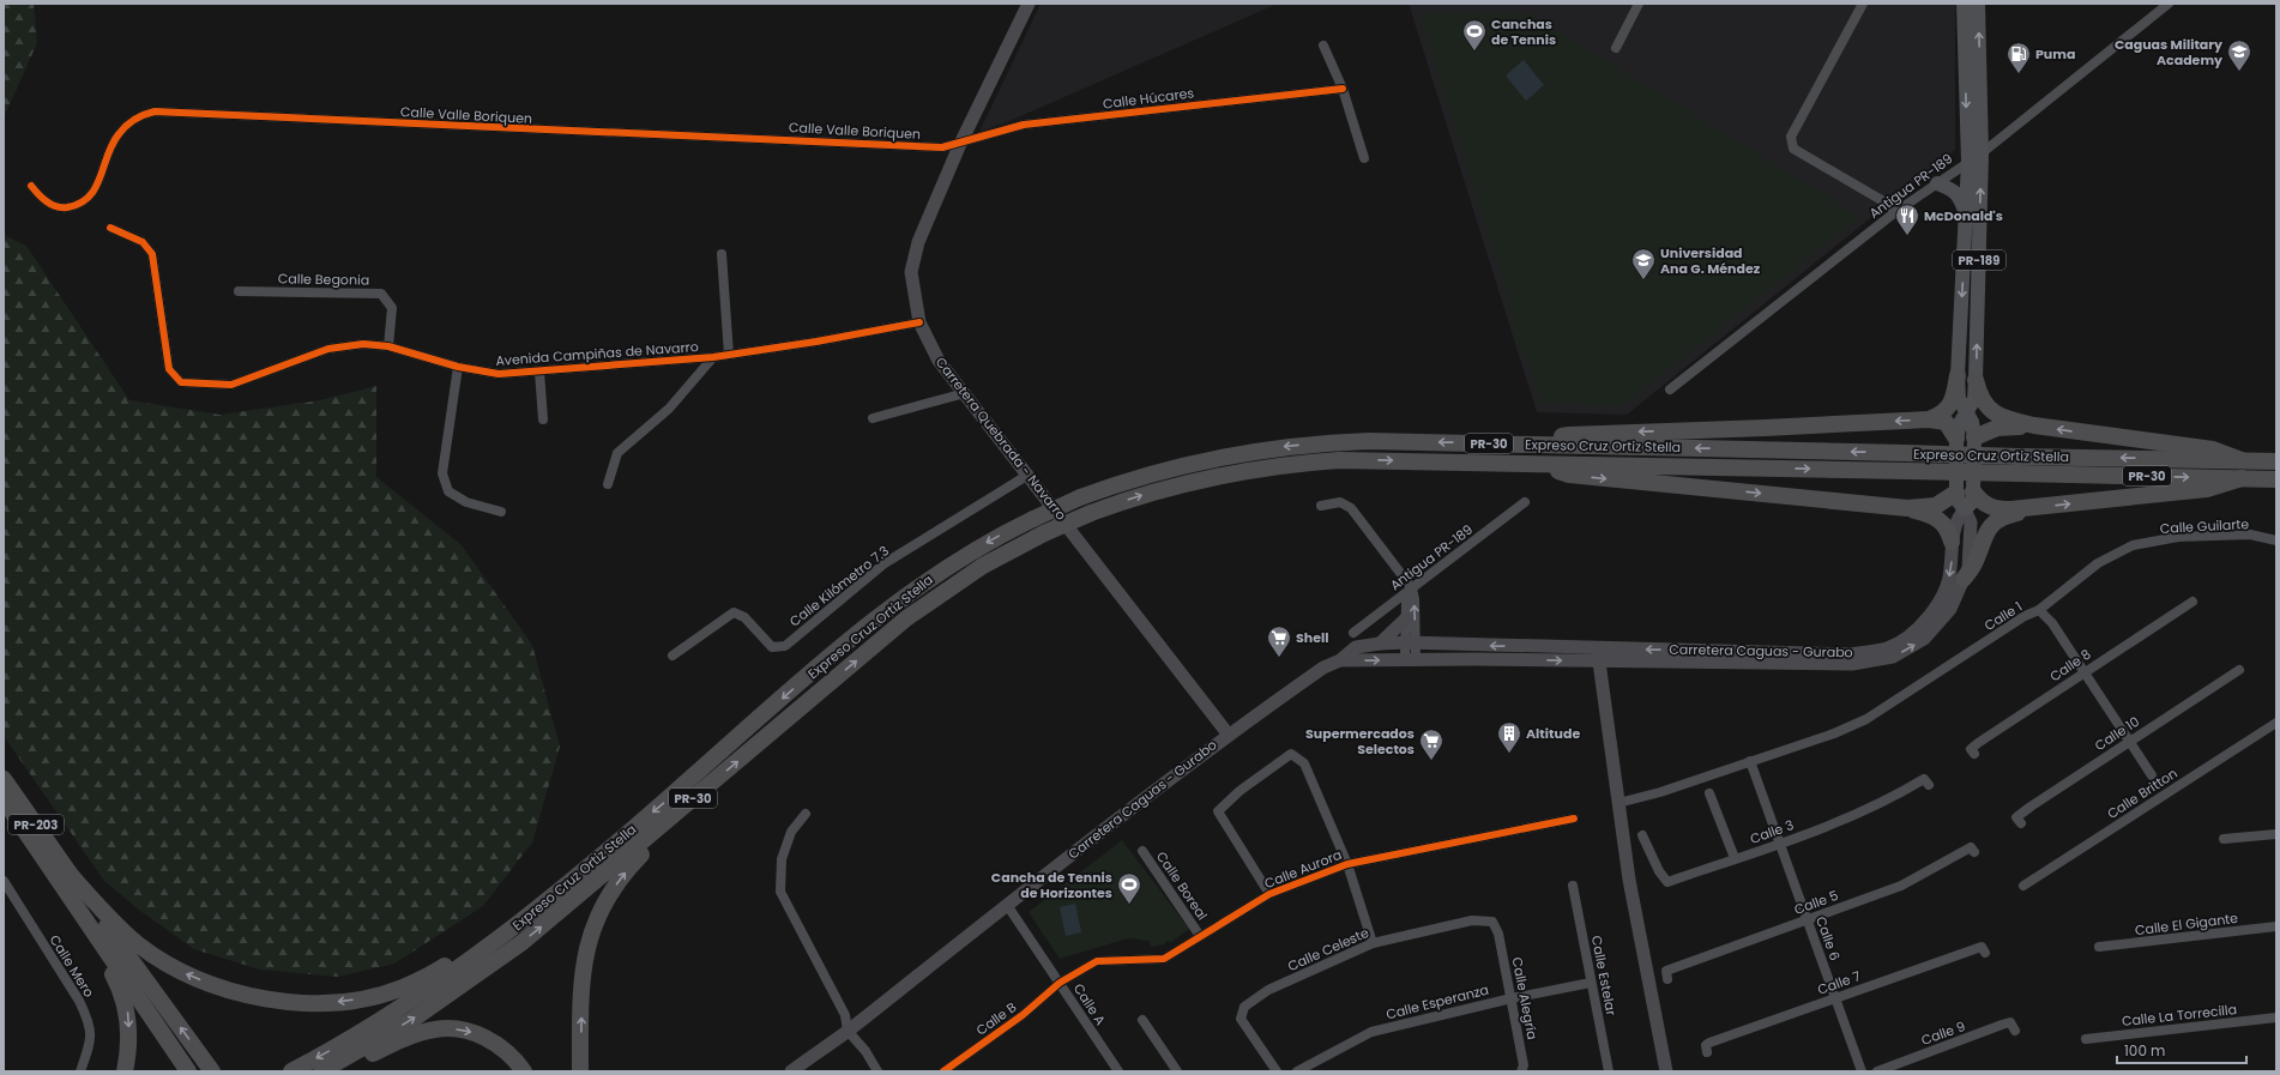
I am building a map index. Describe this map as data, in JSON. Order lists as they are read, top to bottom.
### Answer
{
  "streets": {
    "highway": ["PR-30", "Expreso Cruz Ortiz Stella", "PR-203"],
    "main road": ["PR-189", "Carretera Quebrada - Navarro", "Carretera Caguas - Gurabo"],
    "street": [
      "Calle Húcares",
      "Calle Valle Boriquen",
      "Antigua PR-189",
      "Calle Begonia",
      "Avenida Campiñas de Navarro",
      "Calle Guilarte",
      "Calle Kilómetro 7.3",
      "Calle 1",
      "Calle 8",
      "Calle 10",
      "Calle Britton",
      "Calle 3",
      "Calle Aurora",
      "Calle Boreal",
      "Calle 5",
      "Calle El Gigante",
      "Calle 6",
      "Calle Celeste",
      "Calle Mero",
      "Calle Estelar",
      "Calle 7",
      "Calle Alegría",
      "Calle Esperanza",
      "Calle A",
      "Calle La Torrecilla",
      "Calle B",
      "Calle 9"
    ]
  },
  "crossings": [
    ["Calle Húcares", "Calle Valle Boriquen"],
    ["Calle Húcares", "Carretera Quebrada - Navarro"],
    ["Calle Valle Boriquen", "Carretera Quebrada - Navarro"],
    ["Antigua PR-189", "PR-189"],
    ["PR-189", "Carretera Caguas - Gurabo"],
    ["Calle Begonia", "Avenida Campiñas de Navarro"],
    ["Avenida Campiñas de Navarro", "Carretera Quebrada - Navarro"],
    ["Carretera Quebrada - Navarro", "Calle Kilómetro 7.3"],
    ["Carretera Quebrada - Navarro", "Carretera Caguas - Gurabo"],
    ["Calle Guilarte", "Calle 1"],
    ["Calle 1", "Calle 8"],
    ["Calle 1", "Calle 10"],
    ["Calle 1", "Calle 6"],
    ["Carretera Caguas - Gurabo", "Calle A"],
    ["Calle 3", "Calle 6"],
    ["Calle Aurora", "Calle Boreal"],
    ["Calle Aurora", "Calle A"],
    ["Calle Aurora", "Calle B"],
    ["Calle 5", "Calle 6"],
    ["Calle 6", "Calle 7"],
    ["Calle Celeste", "Calle Alegría"],
    ["Calle Estelar", "Calle Esperanza"],
    ["Calle Alegría", "Calle Esperanza"],
    ["Calle A", "Calle B"]
  ],
  "places": {
    "sports": ["Canchas de Tennis", "Cancha de Tennis de Horizontes"],
    "school or university": ["Caguas Military Academy", "Universidad Ana G. Méndez"],
    "fuel station": ["Puma"],
    "restaurant": ["McDonald's"],
    "supermarket": ["Shell", "Supermercados Selectos"],
    "building": ["Altitude"]
  },
  "scale_bar": "100 m"
}
